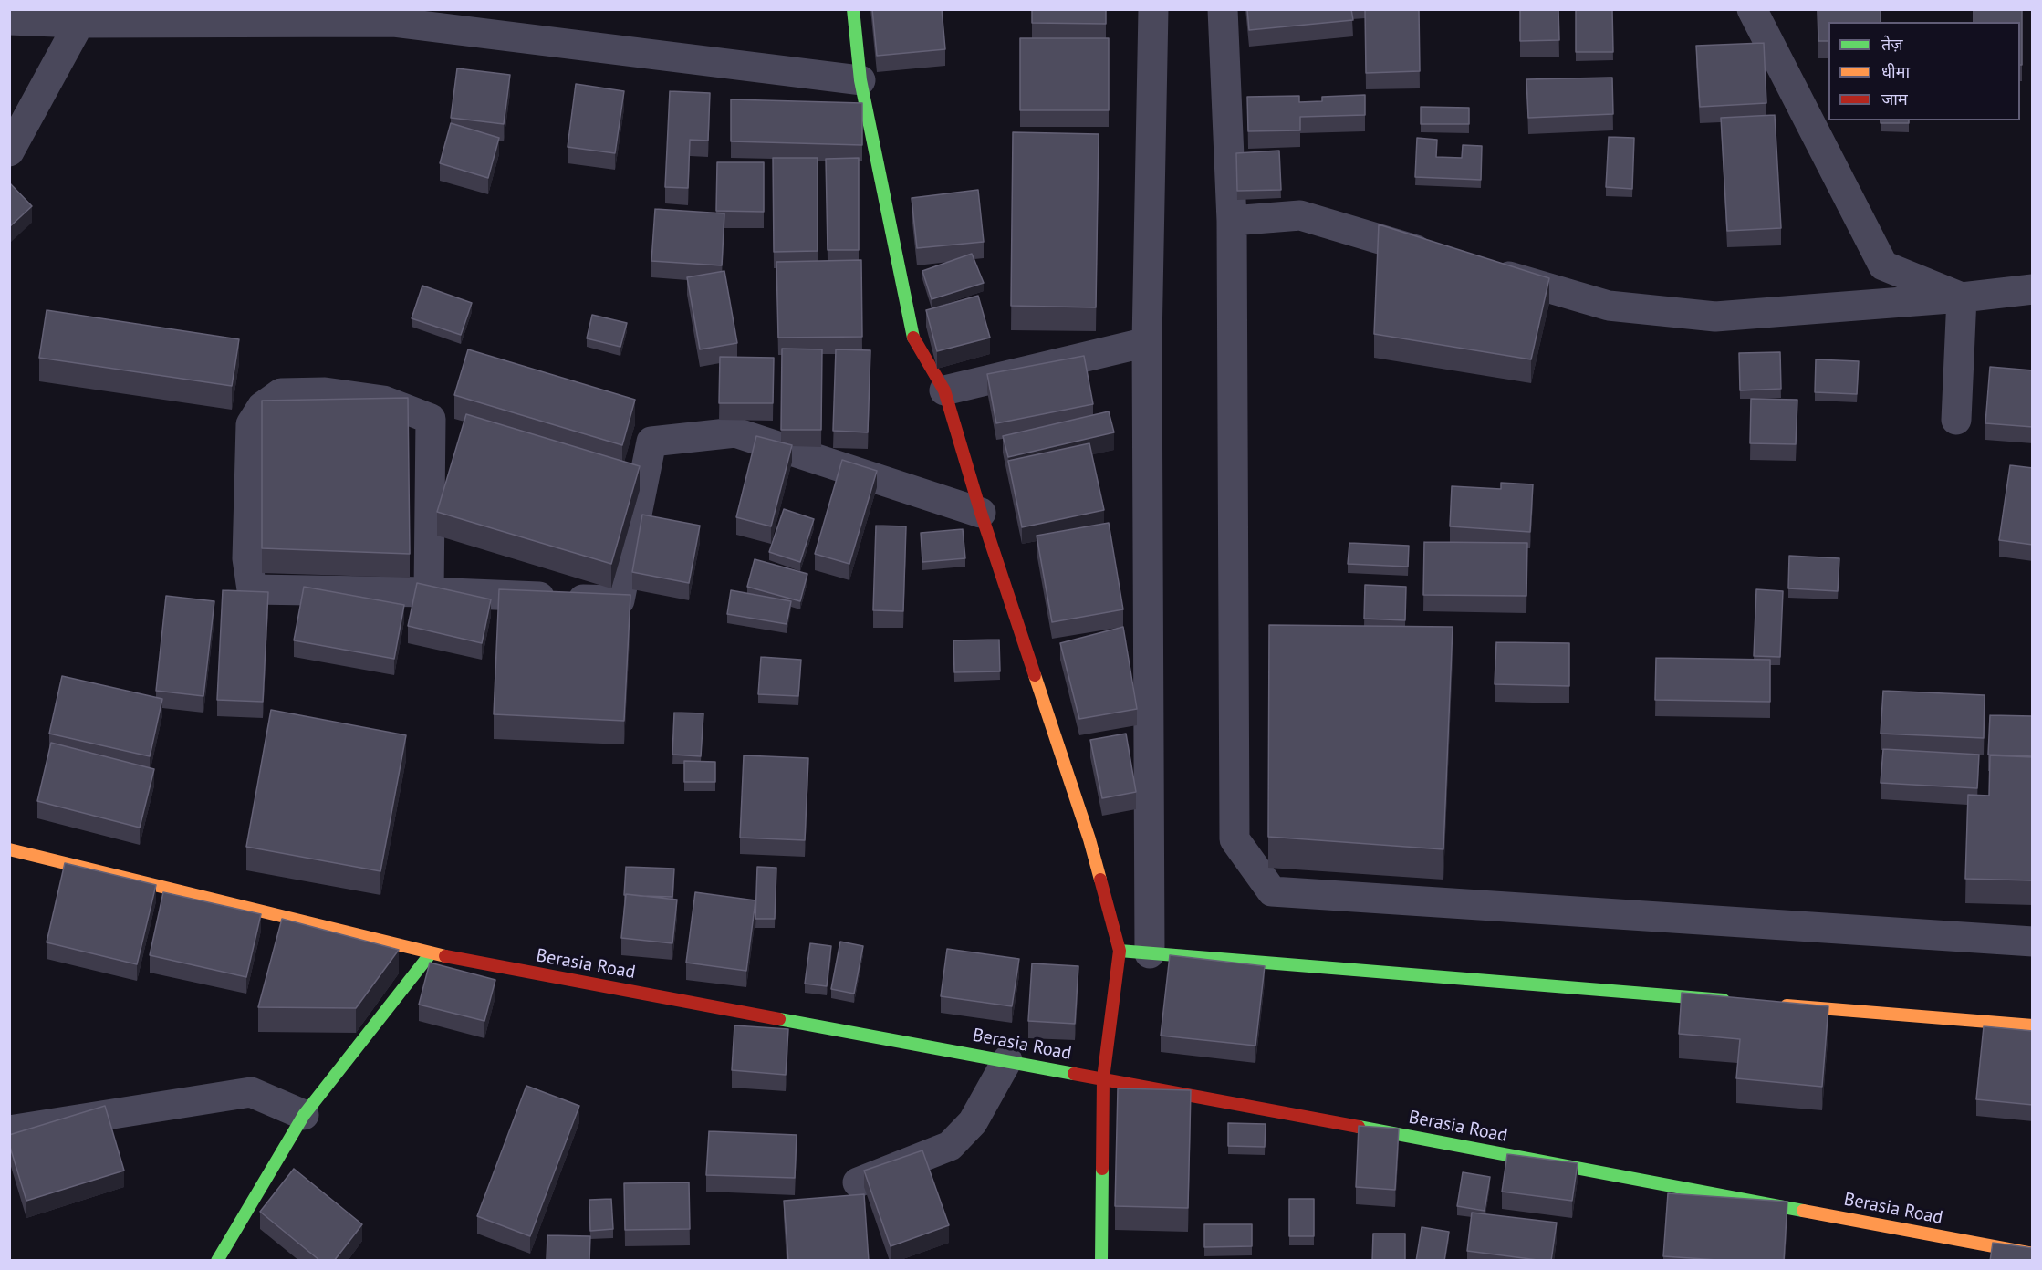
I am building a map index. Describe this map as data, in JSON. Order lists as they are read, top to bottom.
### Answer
{
  "streets": {
    "street": ["Berasia Road"]
  },
  "legend": ["तेज़", "धीमा", "जाम"]
}
